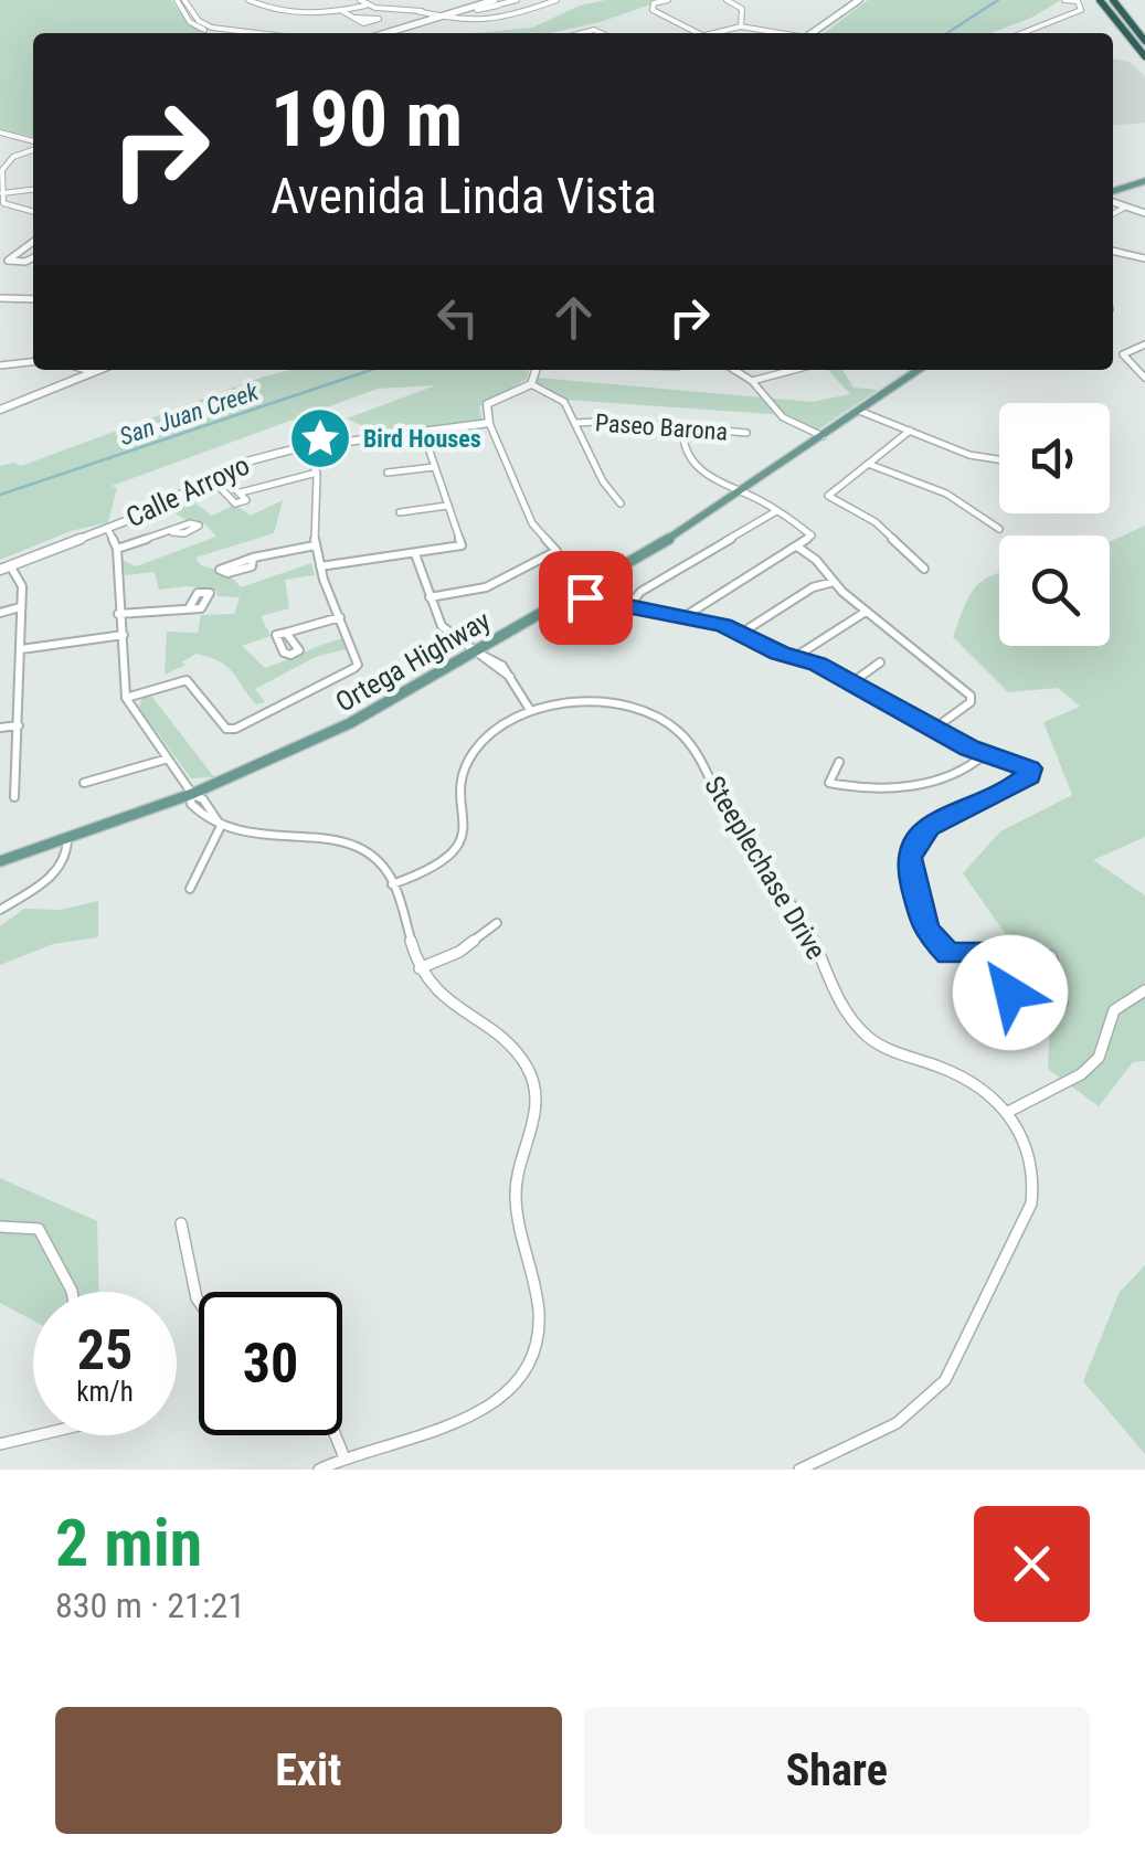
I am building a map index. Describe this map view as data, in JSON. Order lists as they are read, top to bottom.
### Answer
{
  "streets": {
    "main road": ["Ortega Highway"],
    "street": ["Paseo Barona", "Calle Arroyo", "Steeplechase Drive"]
  },
  "water": ["San Juan Creek"],
  "places": {
    "place": ["Bird Houses"]
  },
  "page": {
    "turn": ["190 m", "Avenida Linda Vista"],
    "speed": "25 km/h",
    "limit": "30",
    "heading": ["2 min", "830 m · 21:21"],
    "buttons": ["Exit", "Share"]
  }
}
